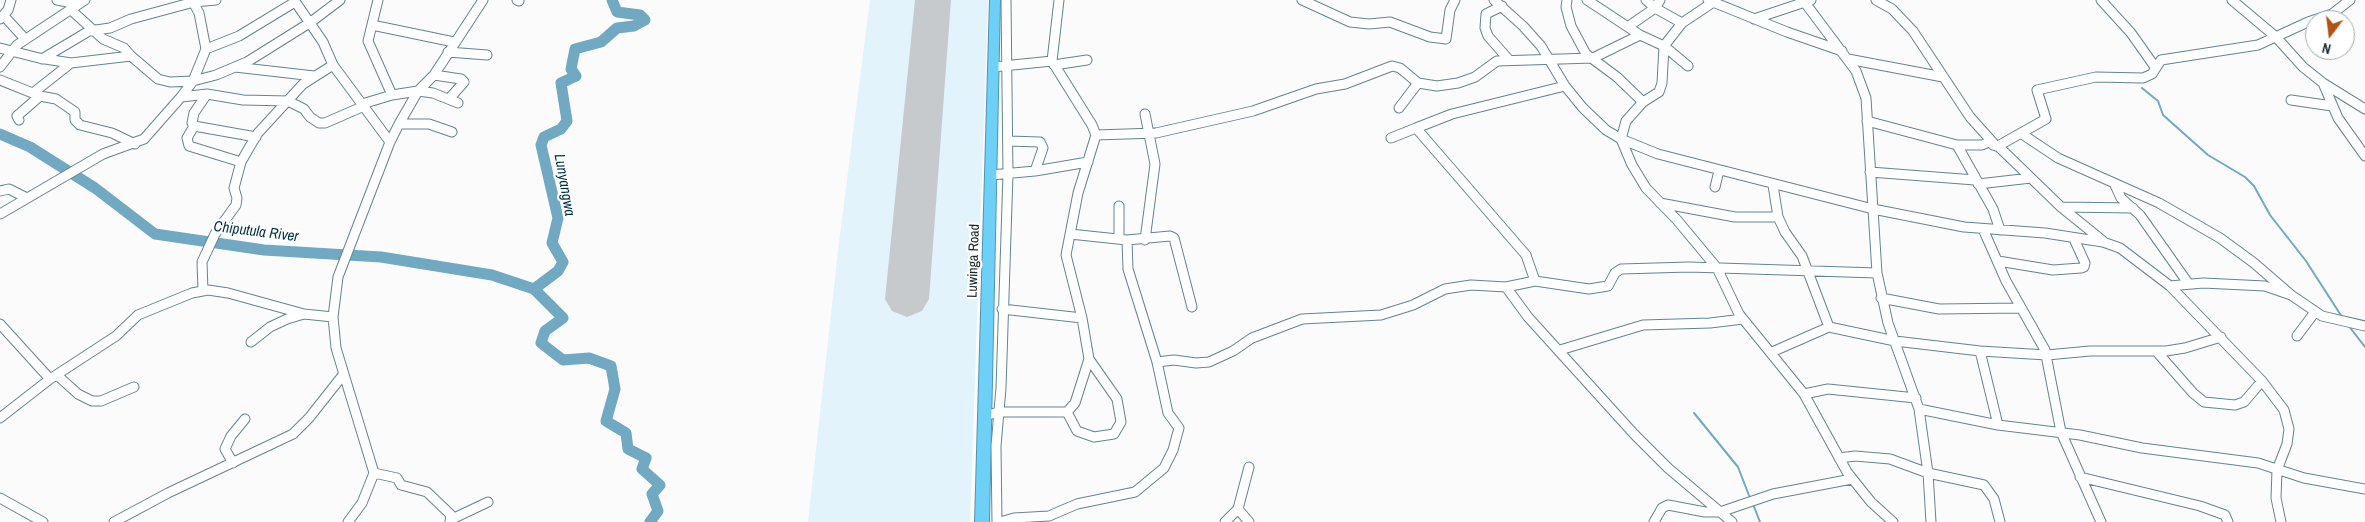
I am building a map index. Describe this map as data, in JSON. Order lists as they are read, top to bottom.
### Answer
{
  "streets": {
    "highway": ["Luwinga Road"]
  },
  "water": ["Lunyangwa", "Chiputula River"],
  "north": "bottom"
}
